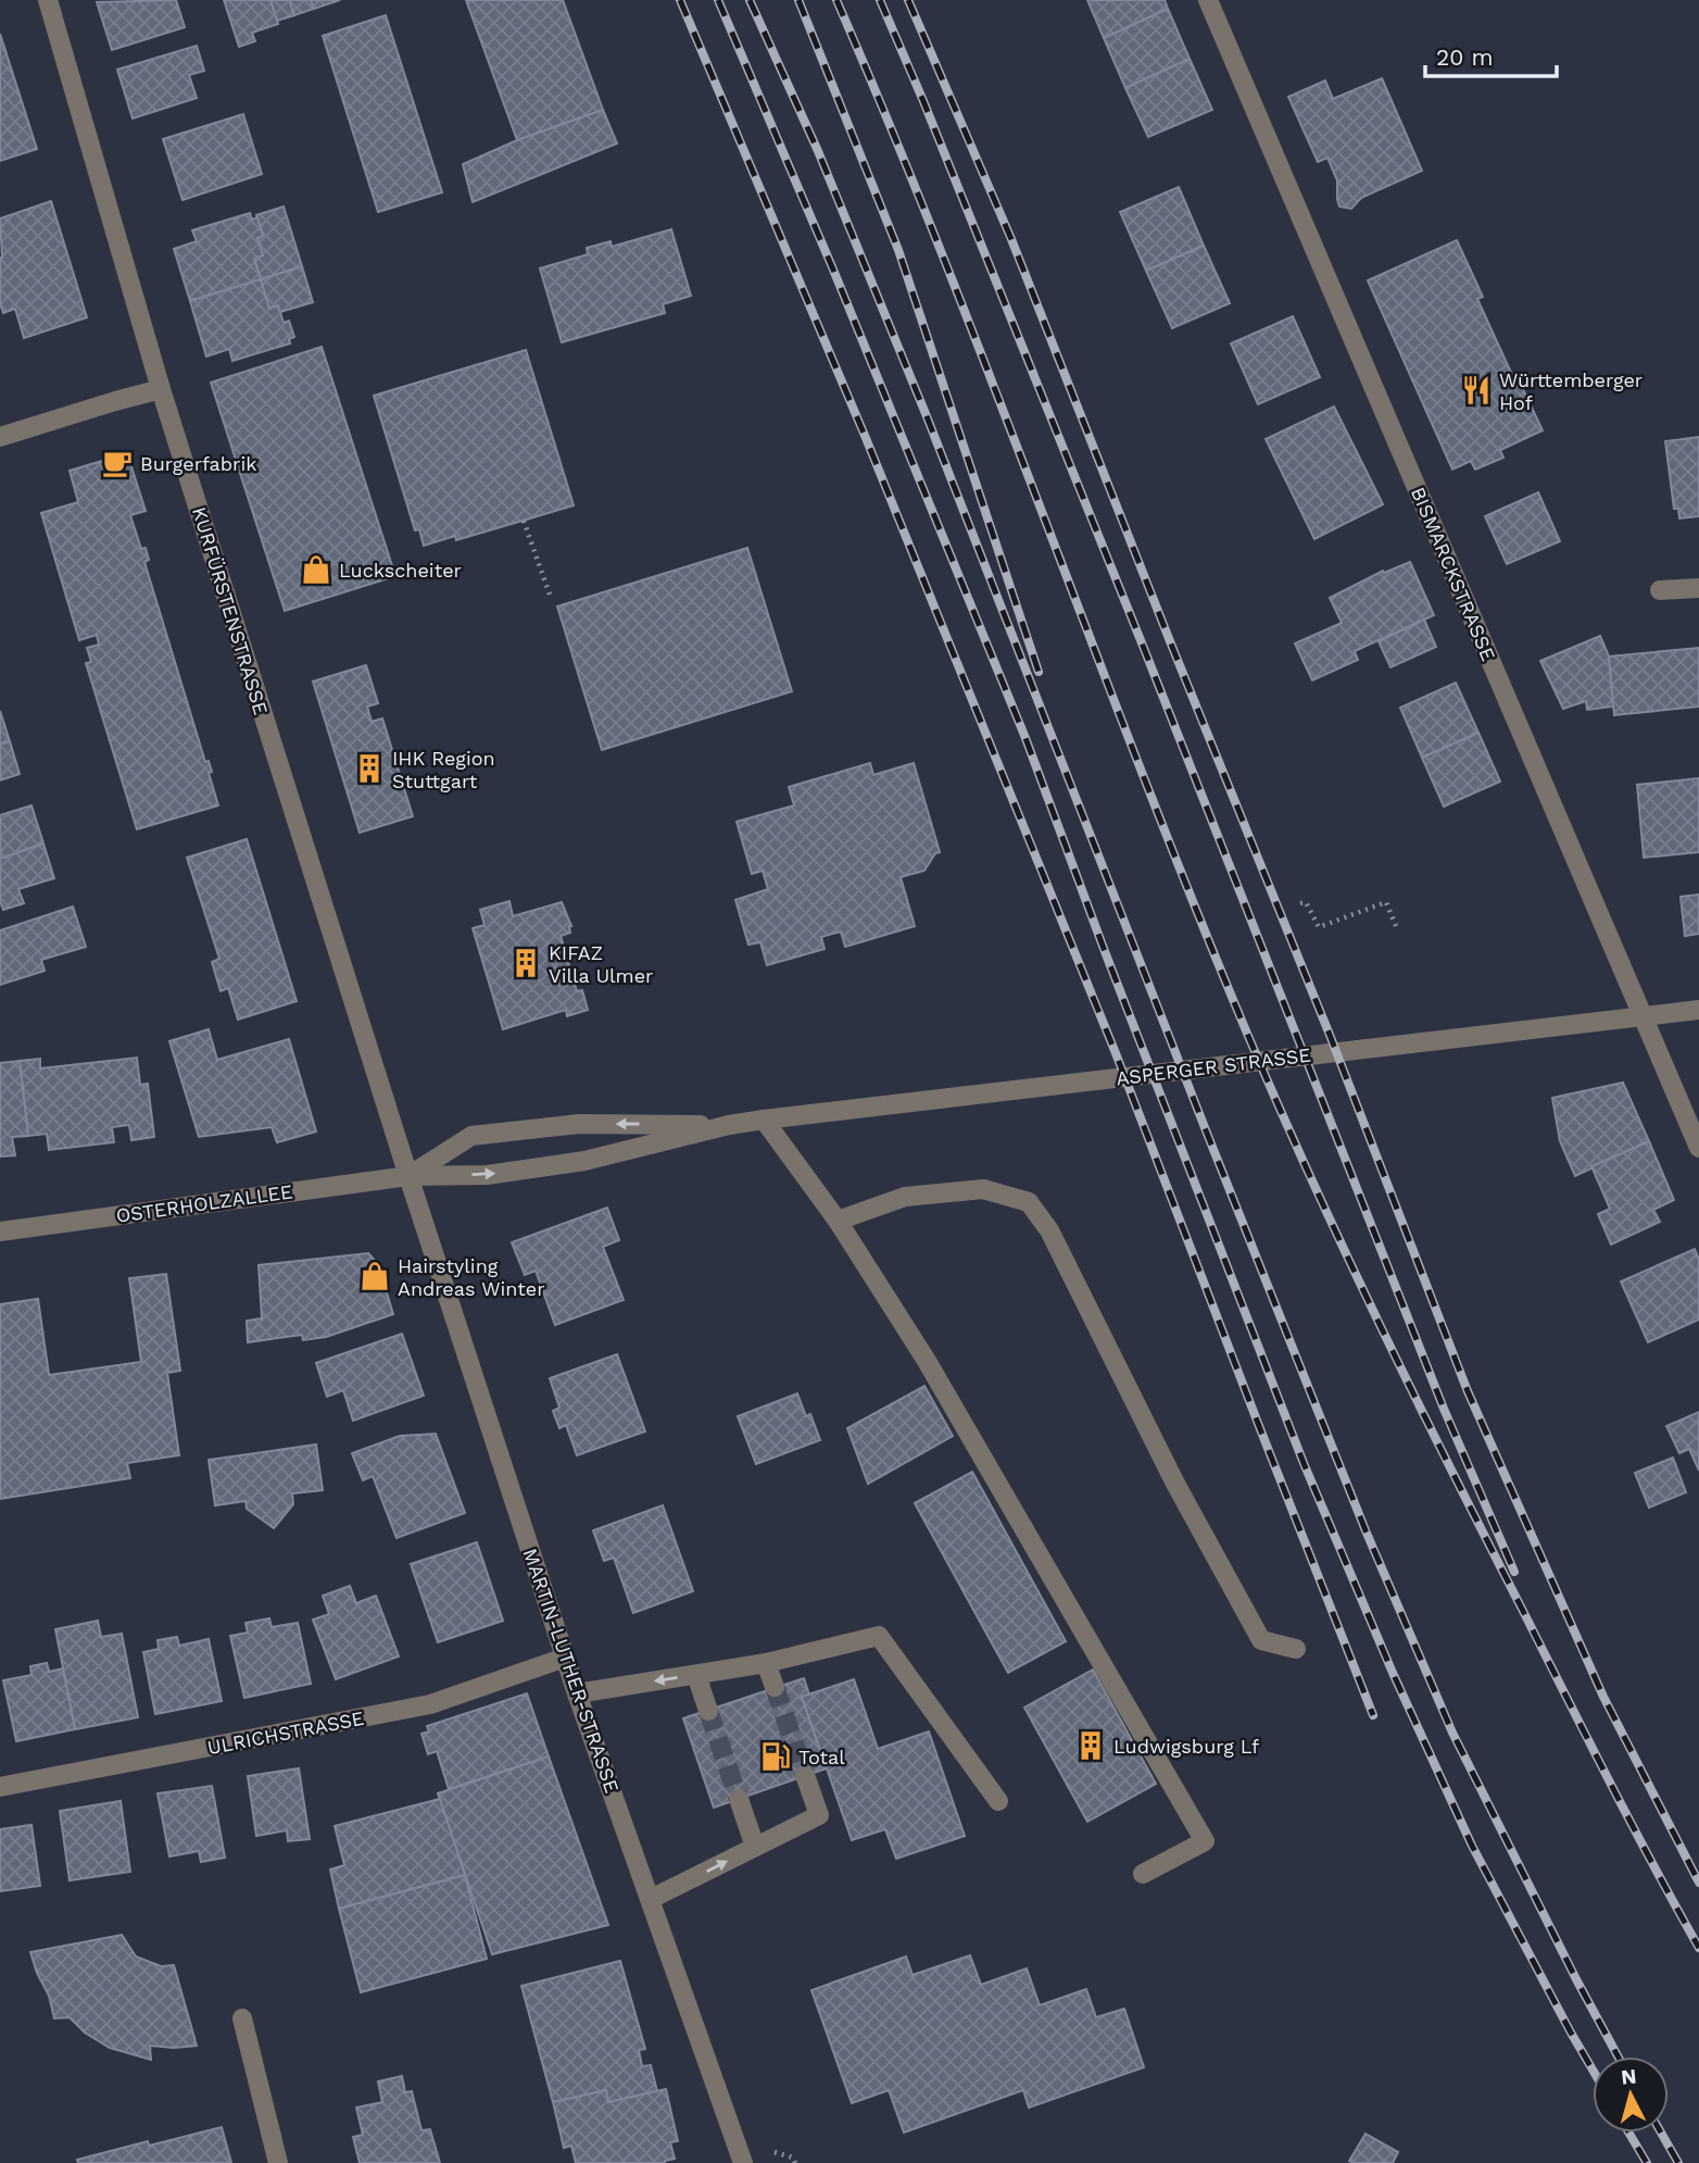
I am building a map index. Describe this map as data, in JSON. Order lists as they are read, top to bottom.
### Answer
{
  "streets": {
    "street": [
      "BISMARCKSTRASSE",
      "KURFÜRSTENSTRASSE",
      "ASPERGER STRASSE",
      "OSTERHOLZALLEE",
      "MARTIN-LUTHER-STRASSE",
      "ULRICHSTRASSE"
    ]
  },
  "crossings": [
    ["BISMARCKSTRASSE", "ASPERGER STRASSE"],
    ["KURFÜRSTENSTRASSE", "ASPERGER STRASSE"],
    ["KURFÜRSTENSTRASSE", "OSTERHOLZALLEE"],
    ["KURFÜRSTENSTRASSE", "MARTIN-LUTHER-STRASSE"],
    ["ASPERGER STRASSE", "OSTERHOLZALLEE"],
    ["ASPERGER STRASSE", "MARTIN-LUTHER-STRASSE"],
    ["OSTERHOLZALLEE", "MARTIN-LUTHER-STRASSE"],
    ["MARTIN-LUTHER-STRASSE", "ULRICHSTRASSE"]
  ],
  "places": {
    "restaurant": ["Württemberger Hof"],
    "cafe": ["Burgerfabrik"],
    "shop": ["Luckscheiter", "Hairstyling Andreas Winter"],
    "building": ["IHK Region Stuttgart", "KIFAZ Villa Ulmer", "Ludwigsburg Lf"],
    "fuel station": ["Total"]
  },
  "scale_bar": "20 m",
  "north": "top"
}
